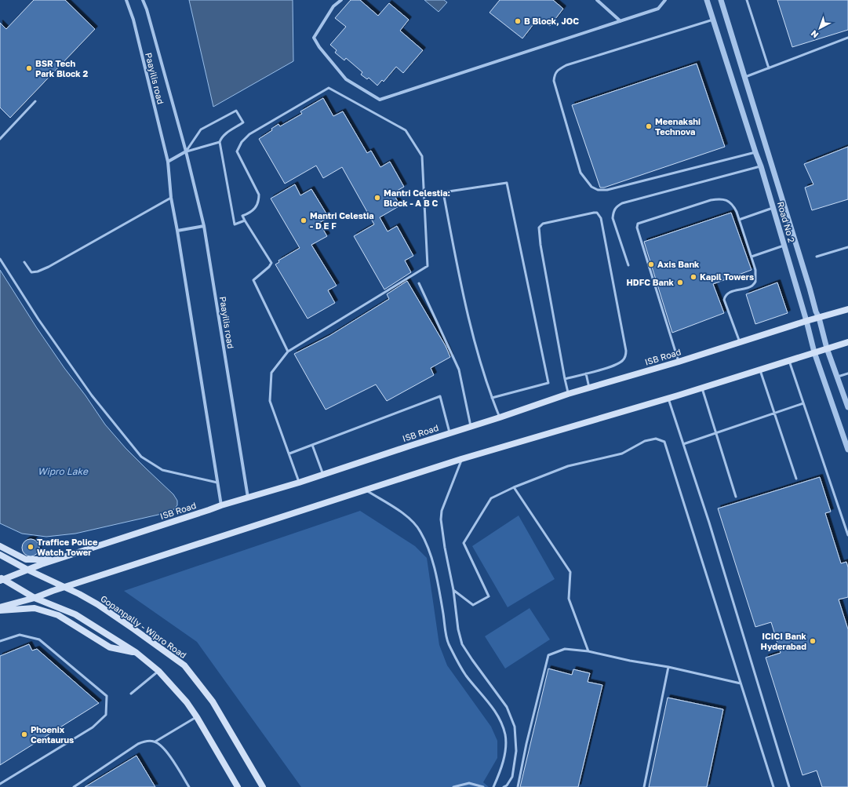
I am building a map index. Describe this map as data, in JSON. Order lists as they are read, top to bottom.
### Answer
{
  "streets": {
    "main road": ["ISB Road", "Gopanpally - Wipro Road"],
    "street": ["Paayilis road", "Road No 2"]
  },
  "crossings": [
    ["Paayilis road", "ISB Road"],
    ["Road No 2", "ISB Road"],
    ["ISB Road", "Gopanpally - Wipro Road"]
  ],
  "water": ["Wipro Lake"],
  "places": [
    "B Block, JOC",
    "BSR Tech Park Block 2",
    "Meenakshi Technova",
    "Mantri Celestia: Block - A B C",
    "Mantri Celestia - D E F",
    "Axis Bank",
    "Kapil Towers",
    "HDFC Bank",
    "Traffice Police Watch Tower",
    "ICICI Bank Hyderabad",
    "Phoenix Centaurus"
  ],
  "north": "bottom left"
}
